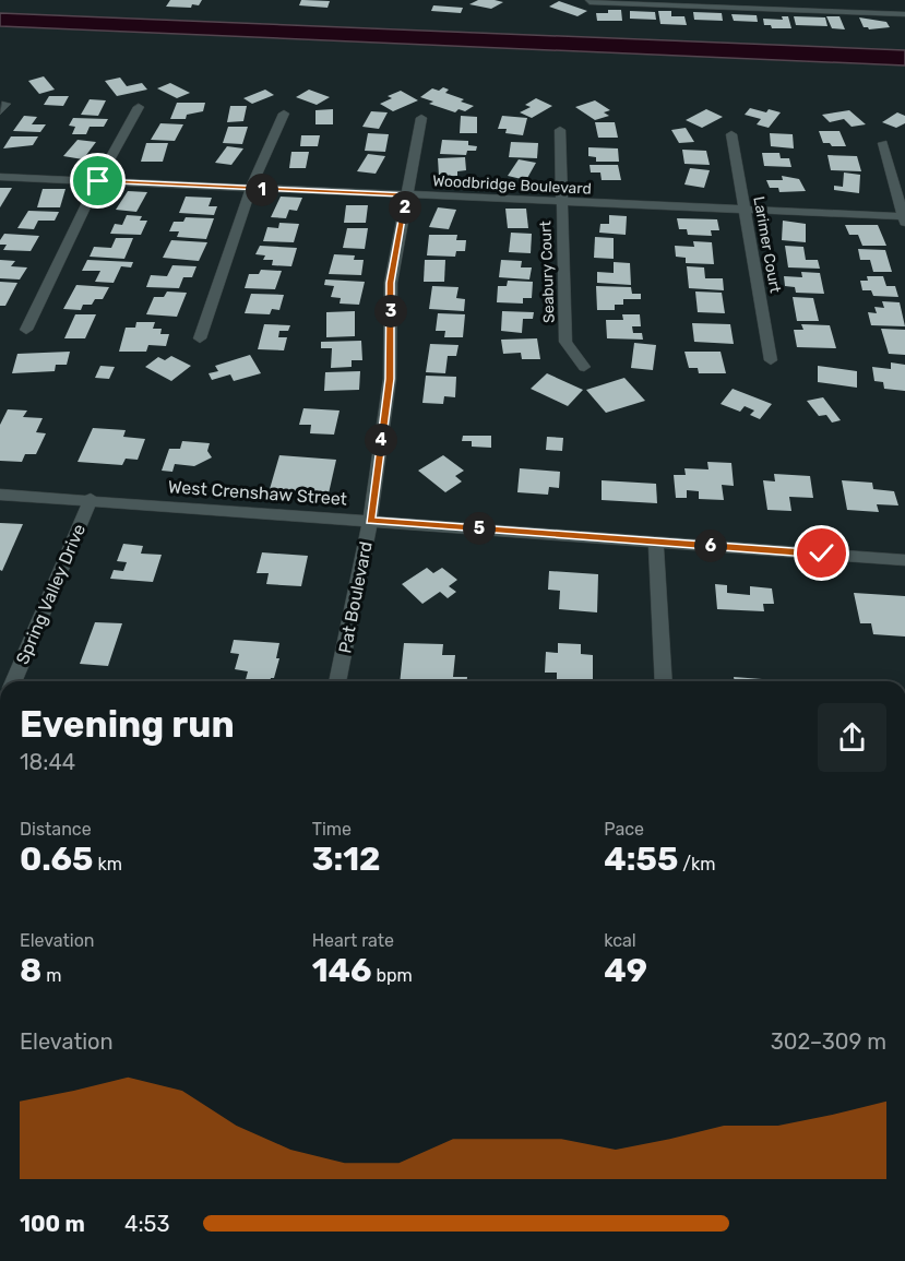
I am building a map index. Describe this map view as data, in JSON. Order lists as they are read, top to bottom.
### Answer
{
  "streets": {
    "street": [
      "Woodbridge Boulevard",
      "Larimer Court",
      "Seabury Court",
      "West Crenshaw Street",
      "Spring Valley Drive",
      "Pat Boulevard"
    ]
  },
  "crossings": [
    ["Woodbridge Boulevard", "Larimer Court"],
    ["Woodbridge Boulevard", "Seabury Court"],
    ["Woodbridge Boulevard", "Pat Boulevard"],
    ["West Crenshaw Street", "Spring Valley Drive"],
    ["West Crenshaw Street", "Pat Boulevard"]
  ],
  "page": {
    "pins": [
      "1",
      "2",
      "3",
      "4",
      "5",
      "6"
    ],
    "heading": ["Evening run", "18:44"],
    "stats": [
      ["Distance", "0.65 km"],
      ["Time", "3:12"],
      ["Pace", "4:55 /km"],
      ["Elevation", "8 m"],
      ["Heart rate", "146 bpm"],
      ["kcal", "49"]
    ],
    "chart": ["Elevation", "302–309 m"],
    "list": [
      {
        "name": "100 m",
        "note": "4:53"
      }
    ]
  }
}
